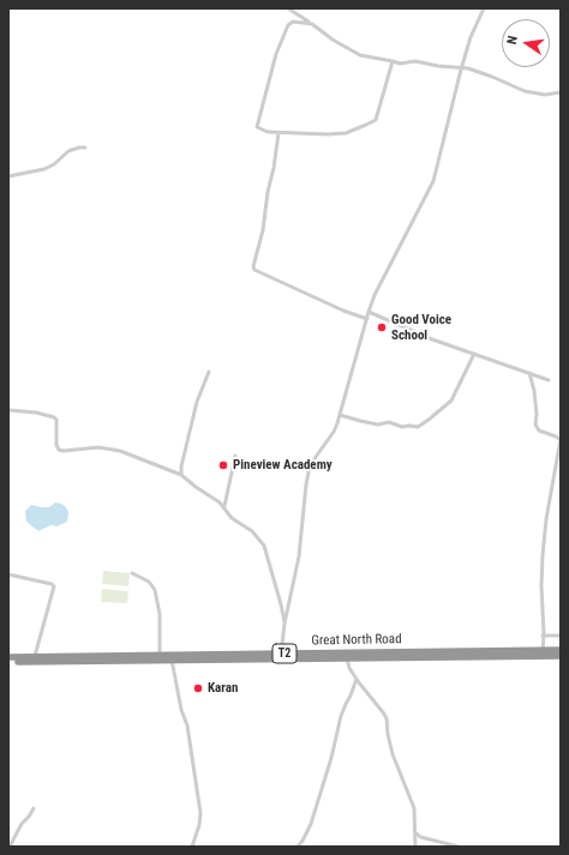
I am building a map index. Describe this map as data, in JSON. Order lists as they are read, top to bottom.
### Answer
{
  "streets": {
    "highway": ["Great North Road", "T2"]
  },
  "places": ["Good Voice School", "Pineview Academy", "Karan"],
  "north": "left"
}
